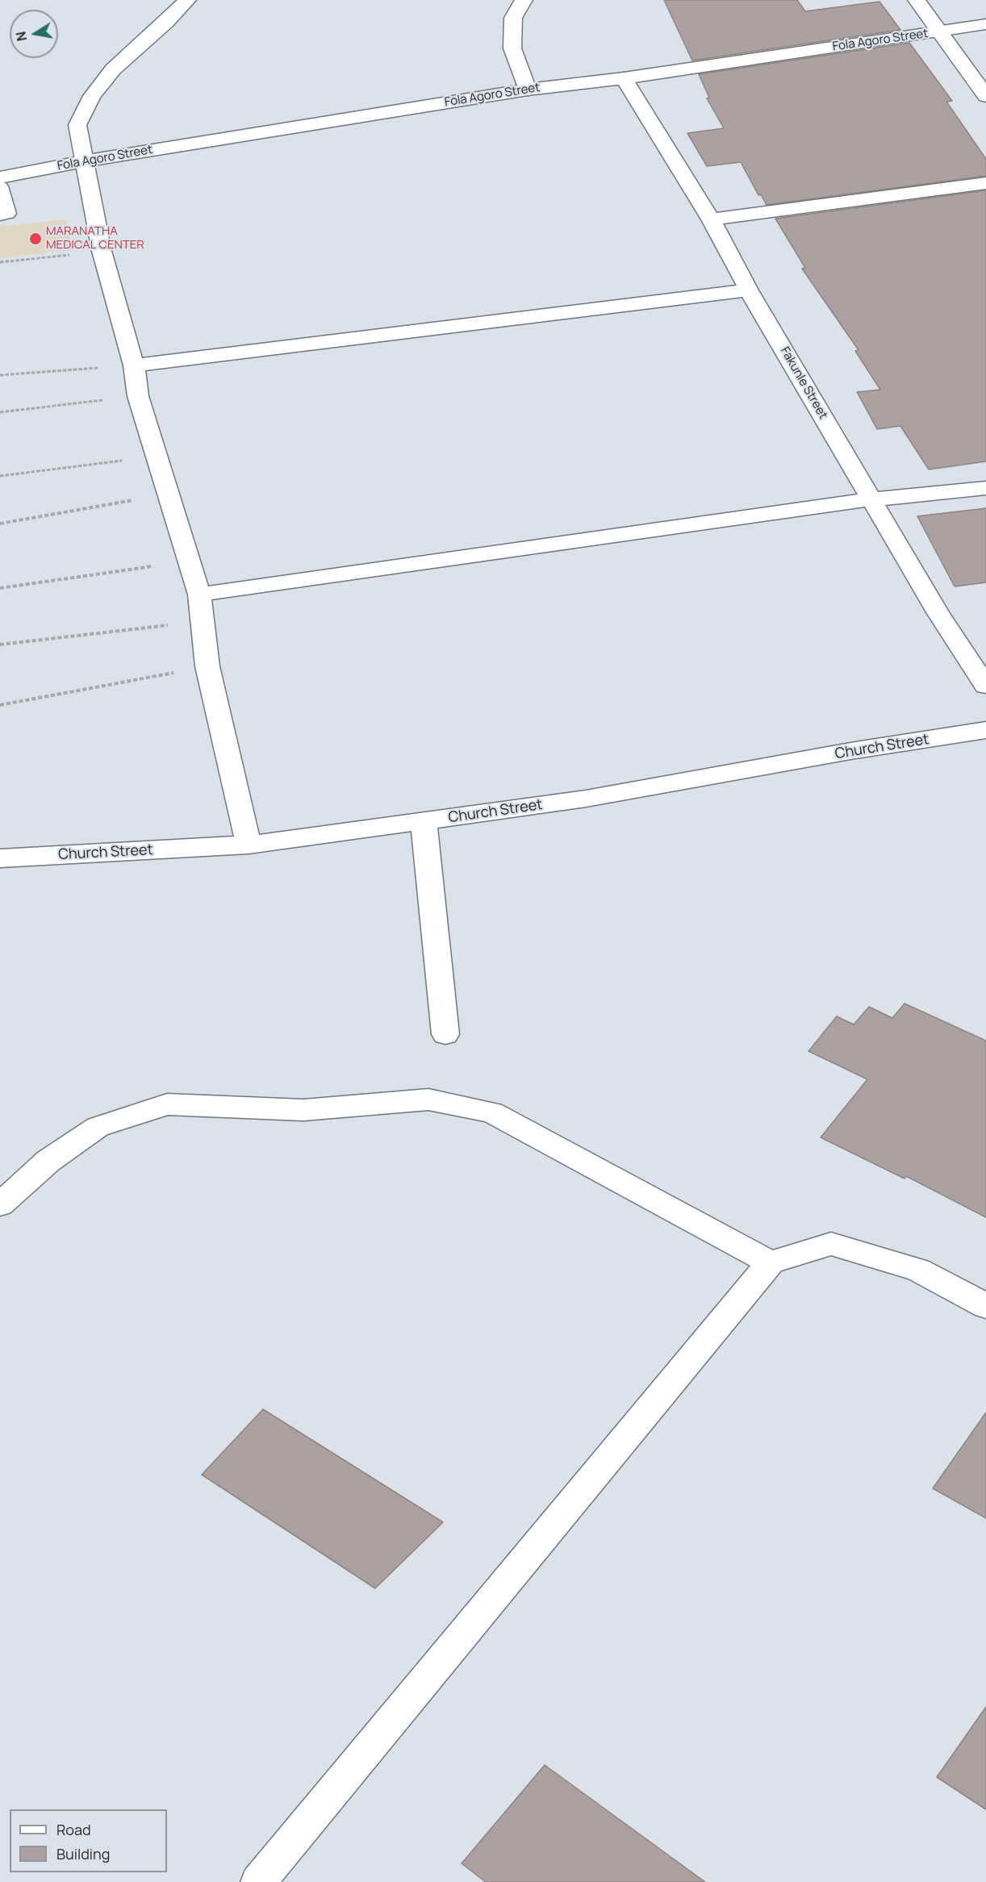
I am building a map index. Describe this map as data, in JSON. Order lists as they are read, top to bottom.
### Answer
{
  "streets": {
    "street": ["Fola Agoro Street", "Fakunle Street", "Church Street"]
  },
  "crossings": [
    ["Fola Agoro Street", "Fakunle Street"]
  ],
  "places": ["MARANATHA MEDICAL CENTER"],
  "legend": ["Road", "Building"],
  "north": "left"
}
